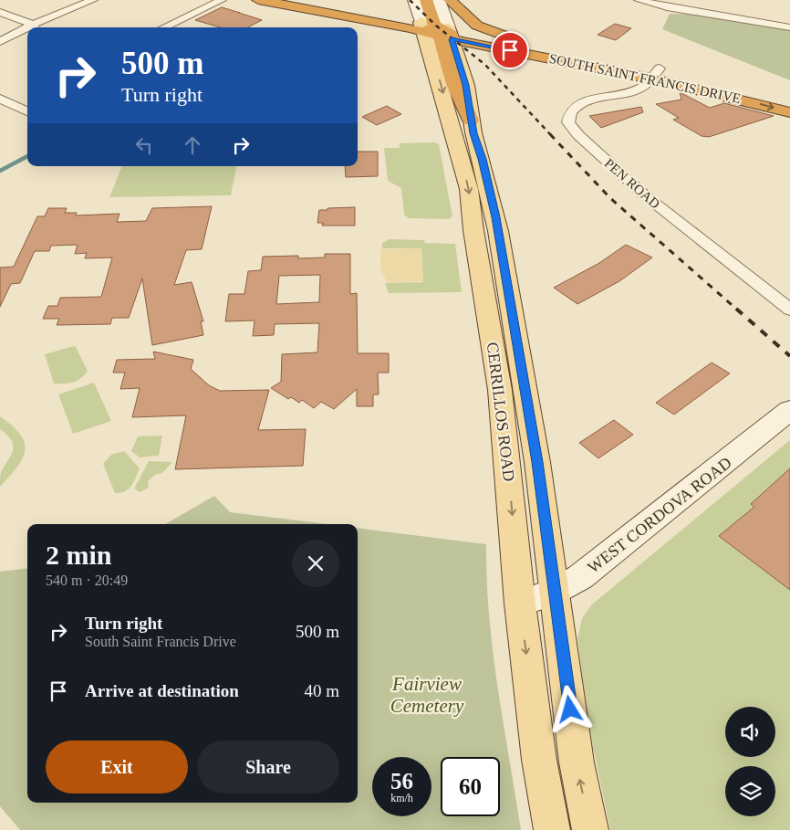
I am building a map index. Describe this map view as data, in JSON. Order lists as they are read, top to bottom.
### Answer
{
  "streets": {
    "highway": ["SOUTH SAINT FRANCIS DRIVE"],
    "main road": ["CERRILLOS ROAD", "WEST CORDOVA ROAD"],
    "street": ["PEN ROAD"]
  },
  "crossings": [
    ["SOUTH SAINT FRANCIS DRIVE", "PEN ROAD"],
    ["SOUTH SAINT FRANCIS DRIVE", "CERRILLOS ROAD"],
    ["CERRILLOS ROAD", "WEST CORDOVA ROAD"]
  ],
  "parks": ["Fairview Cemetery"],
  "page": {
    "turn": ["500 m", "Turn right"],
    "heading": ["2 min", "540 m · 20:49"],
    "list": [
      {
        "name": "Turn right",
        "note": "South Saint Francis Drive",
        "value": "500 m"
      },
      {
        "name": "Arrive at destination",
        "value": "40 m"
      }
    ],
    "buttons": ["Exit", "Share"],
    "speed": "56 km/h",
    "limit": "60"
  }
}
